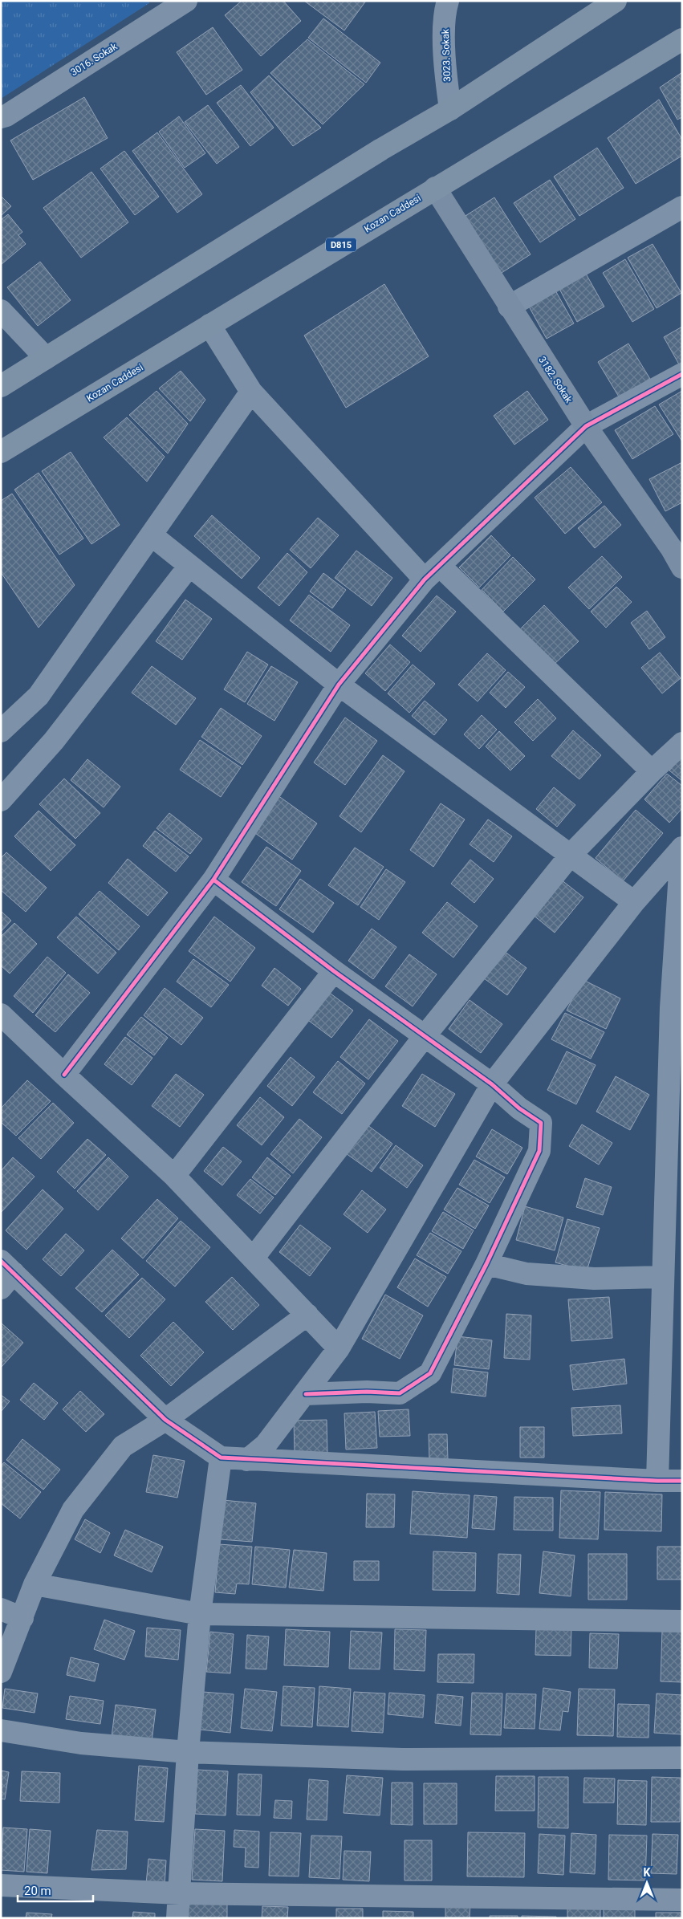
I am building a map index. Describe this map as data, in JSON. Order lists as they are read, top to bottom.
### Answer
{
  "streets": {
    "highway": ["Kozan Caddesi", "D815"],
    "main road": ["3182. Sokak"],
    "street": ["3023. Sokak", "3016. Sokak"]
  },
  "crossings": [
    ["Kozan Caddesi", "3182. Sokak"]
  ],
  "scale_bar": "20 m",
  "north": "top"
}
